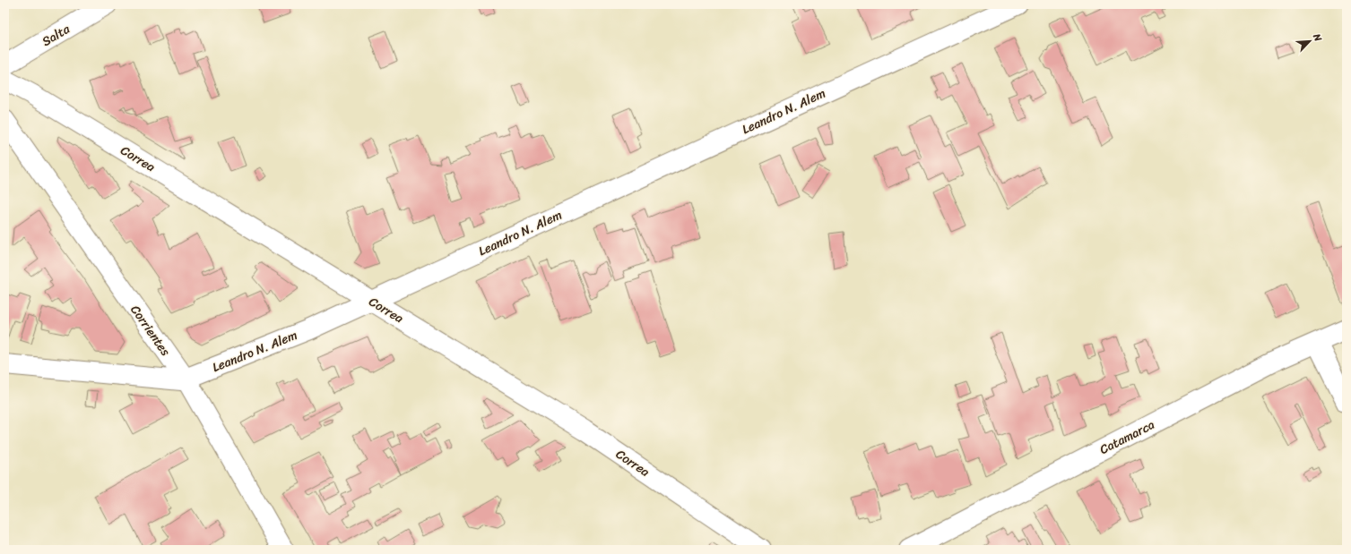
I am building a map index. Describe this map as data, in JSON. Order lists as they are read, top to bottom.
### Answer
{
  "streets": {
    "street": [
      "Salta",
      "Leandro N. Alem",
      "Correa",
      "Corrientes",
      "Catamarca"
    ]
  },
  "crossings": [
    ["Leandro N. Alem", "Correa"],
    ["Leandro N. Alem", "Corrientes"]
  ],
  "north": "top right"
}
